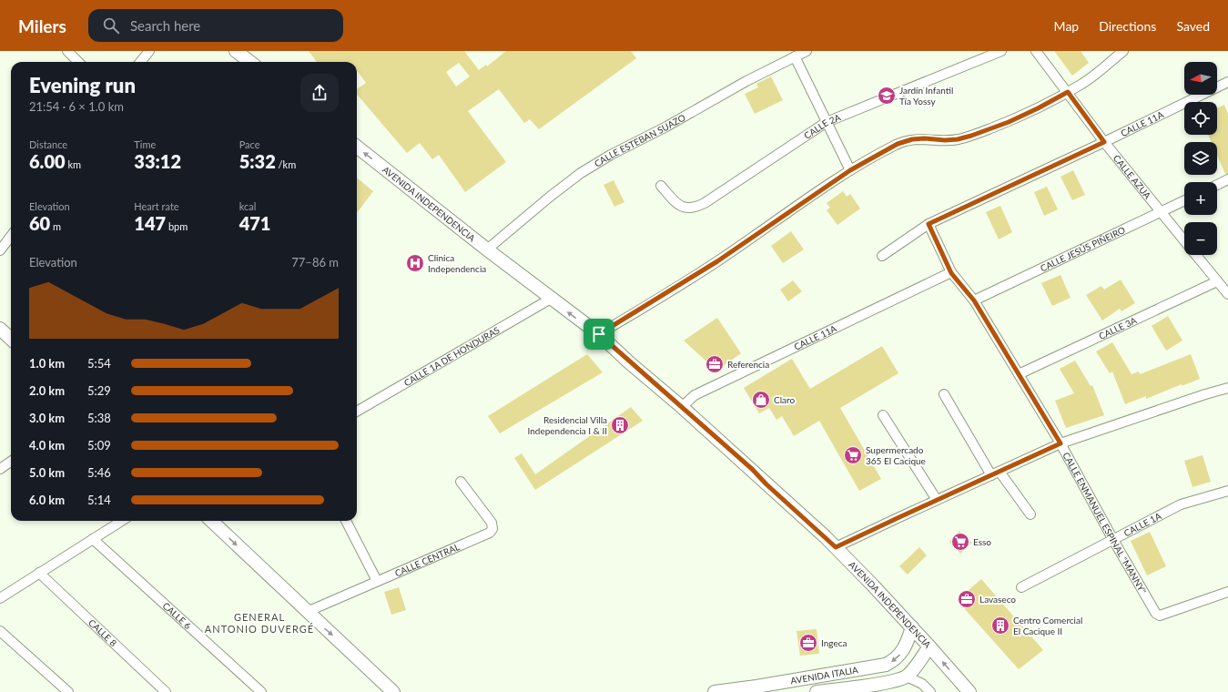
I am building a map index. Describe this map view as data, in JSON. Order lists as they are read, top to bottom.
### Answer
{
  "streets": {
    "main road": ["AVENIDA INDEPENDENCIA", "AVENIDA ITALIA"],
    "street": [
      "CALLE 11A",
      "CALLE 2A",
      "CALLE ESTEBAN SUAZO",
      "CALLE AZUA",
      "CALLE JESÚS PIÑEIRO",
      "CALLE 3A",
      "CALLE 1A DE HONDURAS",
      "CALLE ENMANUEL ESPINAL \"MANNY\"",
      "CALLE 1A",
      "CALLE CENTRAL",
      "CALLE 6",
      "CALLE 8"
    ]
  },
  "crossings": [
    ["CALLE 11A", "CALLE AZUA"],
    ["CALLE 11A", "AVENIDA INDEPENDENCIA"],
    ["CALLE 11A", "CALLE ENMANUEL ESPINAL \"MANNY\""],
    ["CALLE ESTEBAN SUAZO", "AVENIDA INDEPENDENCIA"],
    ["CALLE AZUA", "CALLE JESÚS PIÑEIRO"],
    ["CALLE AZUA", "CALLE 3A"],
    ["AVENIDA INDEPENDENCIA", "CALLE 1A DE HONDURAS"],
    ["AVENIDA INDEPENDENCIA", "AVENIDA ITALIA"],
    ["CALLE JESÚS PIÑEIRO", "CALLE ENMANUEL ESPINAL \"MANNY\""],
    ["CALLE 3A", "CALLE ENMANUEL ESPINAL \"MANNY\""],
    ["CALLE ENMANUEL ESPINAL \"MANNY\"", "CALLE 1A"]
  ],
  "districts": ["GENERAL ANTONIO DUVERGÉ"],
  "places": {
    "school or university": ["Jardín Infantil Tía Yossy"],
    "hospital": ["Clinica Independencia"],
    "office": ["Referencia", "Lavaseco", "Ingeca"],
    "shop": ["Claro"],
    "building": ["Residencial Villa Independencia I & II", "Centro Comercial El Cacique II"],
    "supermarket": ["Supermercado 365 El Cacique", "Esso"]
  },
  "north": "left",
  "page": {
    "header": "Milers",
    "search": "Search here",
    "nav": ["Map", "Directions", "Saved"],
    "map_buttons": ["+", "−"],
    "heading": ["Evening run", "21:54 · 6 × 1.0 km"],
    "stats": [
      ["Distance", "6.00 km"],
      ["Time", "33:12"],
      ["Pace", "5:32 /km"],
      ["Elevation", "60 m"],
      ["Heart rate", "147 bpm"],
      ["kcal", "471"]
    ],
    "chart": ["Elevation", "77–86 m"],
    "list": [
      {
        "name": "1.0 km",
        "note": "5:54"
      },
      {
        "name": "2.0 km",
        "note": "5:29"
      },
      {
        "name": "3.0 km",
        "note": "5:38"
      },
      {
        "name": "4.0 km",
        "note": "5:09"
      },
      {
        "name": "5.0 km",
        "note": "5:46"
      },
      {
        "name": "6.0 km",
        "note": "5:14"
      }
    ]
  }
}
